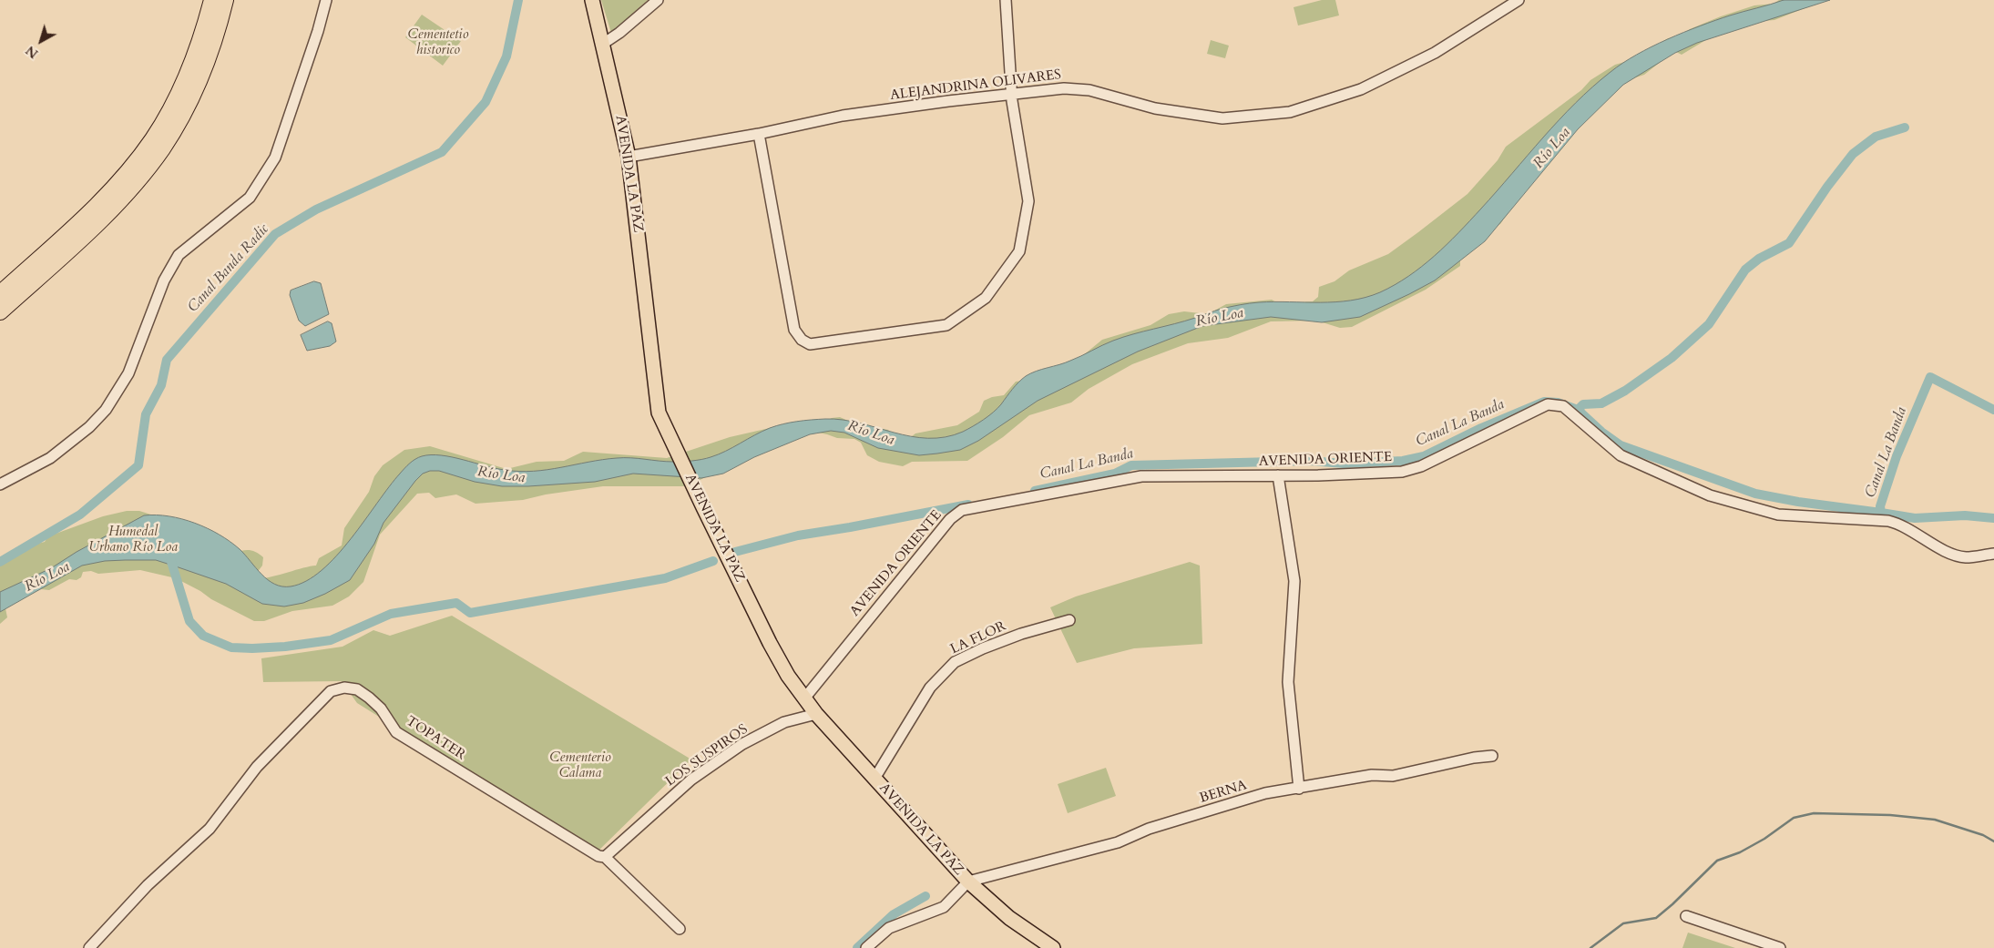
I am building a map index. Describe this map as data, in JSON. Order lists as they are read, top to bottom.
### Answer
{
  "streets": {
    "main road": ["AVENIDA LA PAZ"],
    "street": [
      "ALEJANDRINA OLIVARES",
      "AVENIDA ORIENTE",
      "LA FLOR",
      "TOPATER",
      "LOS SUSPIROS",
      "BERNA"
    ]
  },
  "crossings": [
    ["ALEJANDRINA OLIVARES", "AVENIDA LA PAZ"],
    ["AVENIDA LA PAZ", "AVENIDA ORIENTE"],
    ["AVENIDA LA PAZ", "LA FLOR"],
    ["AVENIDA LA PAZ", "LOS SUSPIROS"],
    ["AVENIDA LA PAZ", "BERNA"],
    ["TOPATER", "LOS SUSPIROS"]
  ],
  "water": ["Río Loa", "Canal Banda Radic", "Canal La Banda"],
  "parks": ["Cementetio historico", "Humedal Urbano Río Loa", "Cementerio Calama"],
  "north": "bottom left"
}
